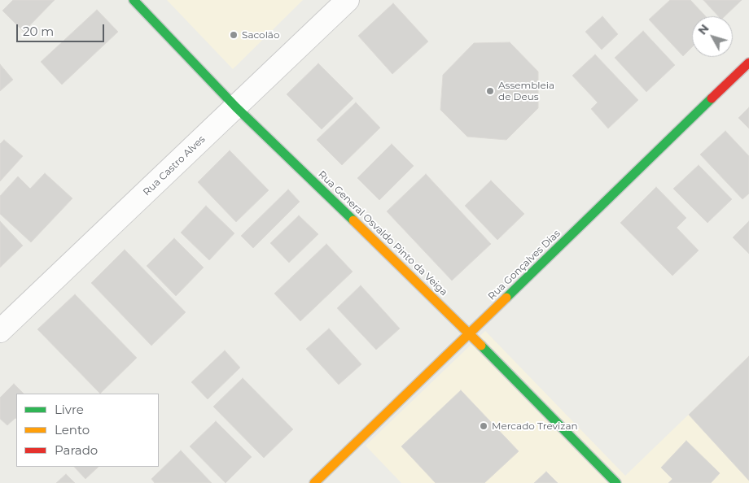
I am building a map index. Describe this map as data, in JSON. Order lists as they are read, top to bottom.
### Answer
{
  "streets": {
    "street": ["Rua Castro Alves", "Rua General Osvaldo Pinto da Veiga", "Rua Gonçalves Dias"]
  },
  "crossings": [
    ["Rua Castro Alves", "Rua General Osvaldo Pinto da Veiga"],
    ["Rua General Osvaldo Pinto da Veiga", "Rua Gonçalves Dias"]
  ],
  "places": ["Sacolão", "Assembleia de Deus", "Mercado Trevizan"],
  "legend": ["Livre", "Lento", "Parado"],
  "scale_bar": "20 m",
  "north": "top left"
}
